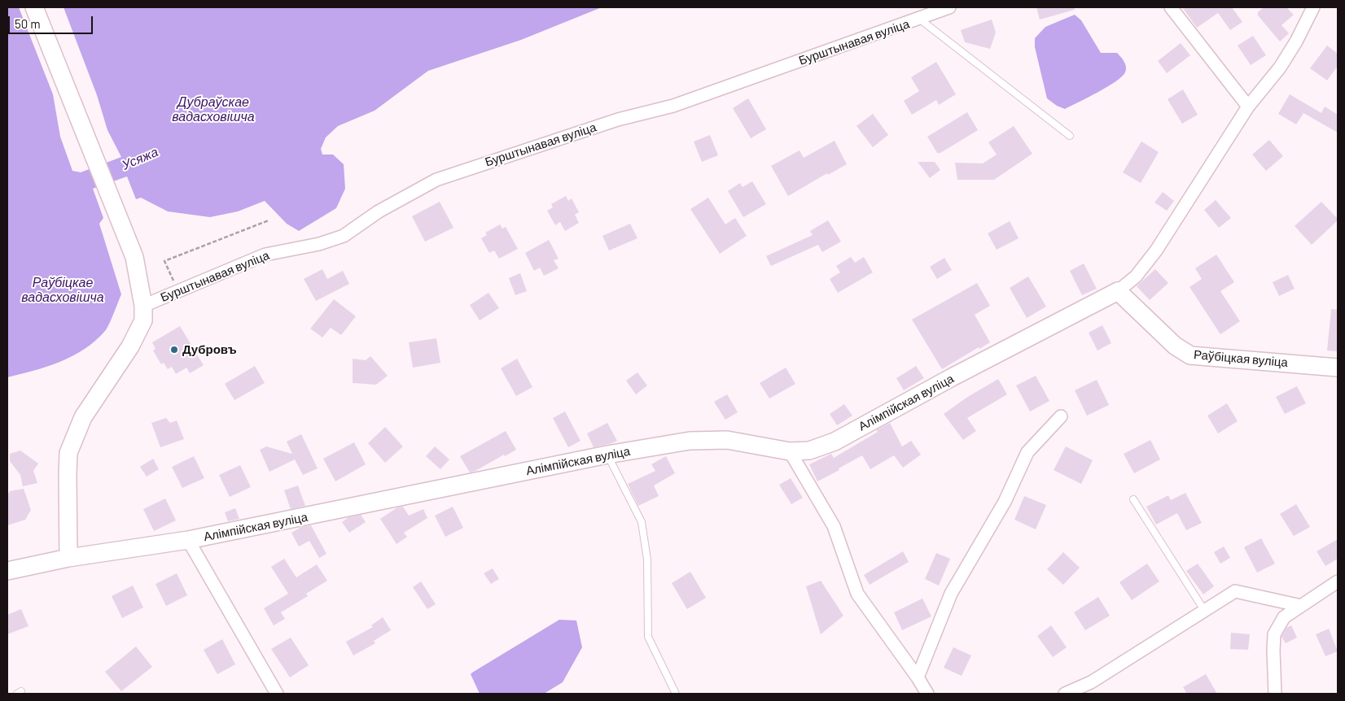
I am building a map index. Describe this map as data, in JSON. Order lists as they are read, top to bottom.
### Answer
{
  "streets": {
    "street": ["Бурштынавая вуліца", "Раўбіцкая вуліца", "Алімпійская вуліца"]
  },
  "crossings": [
    ["Раўбіцкая вуліца", "Алімпійская вуліца"]
  ],
  "water": ["Дубраўскае вадасховішча", "Усяжа", "Раўбіцкае вадасховішча"],
  "places": ["Дубровъ"],
  "scale_bar": "50 m"
}
